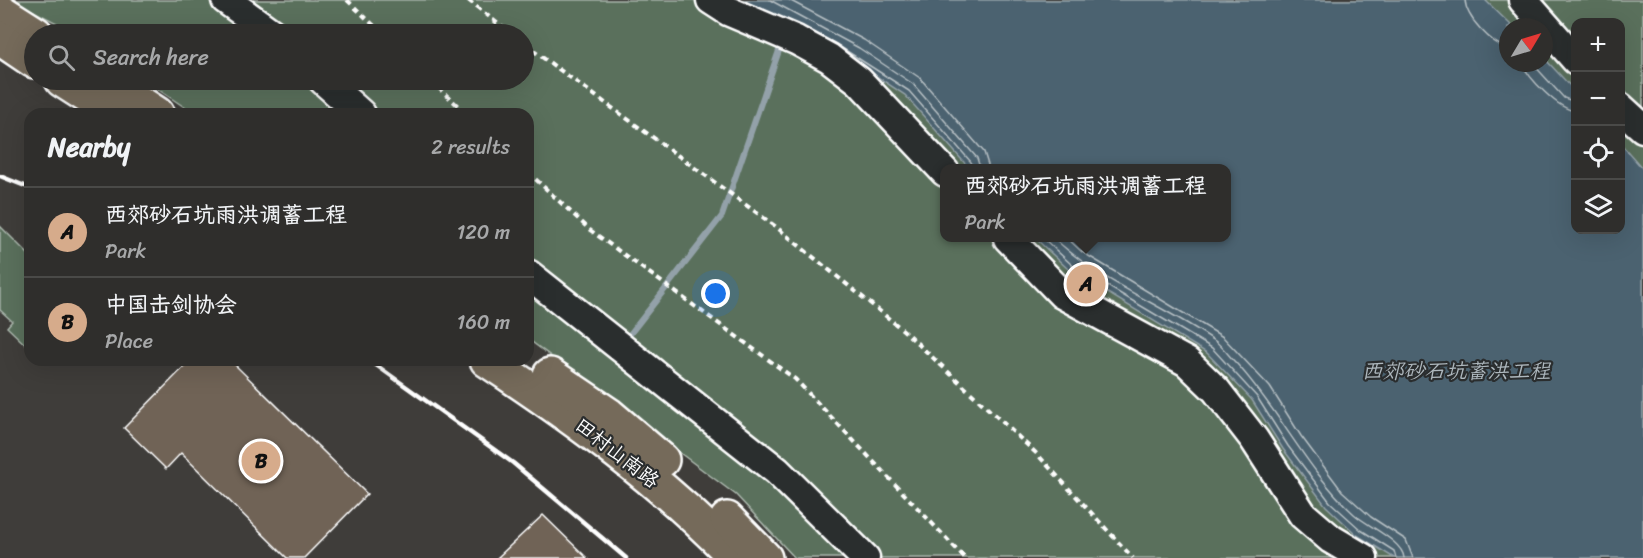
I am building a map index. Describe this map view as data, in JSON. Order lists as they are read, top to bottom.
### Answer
{
  "streets": {
    "main road": ["田村山南路"]
  },
  "water": ["西郊砂石坑蓄洪工程"],
  "north": "top right",
  "page": {
    "map_buttons": ["+", "−"],
    "search": "Search here",
    "heading": ["Nearby", "2 results"],
    "popup": ["西郊砂石坑雨洪调蓄工程", "Park"],
    "list": [
      {
        "mark": "A",
        "name": "西郊砂石坑雨洪调蓄工程",
        "note": "Park",
        "value": "120 m"
      },
      {
        "mark": "B",
        "name": "中国击剑协会",
        "note": "Place",
        "value": "160 m"
      }
    ],
    "pins": ["A", "B"]
  }
}
